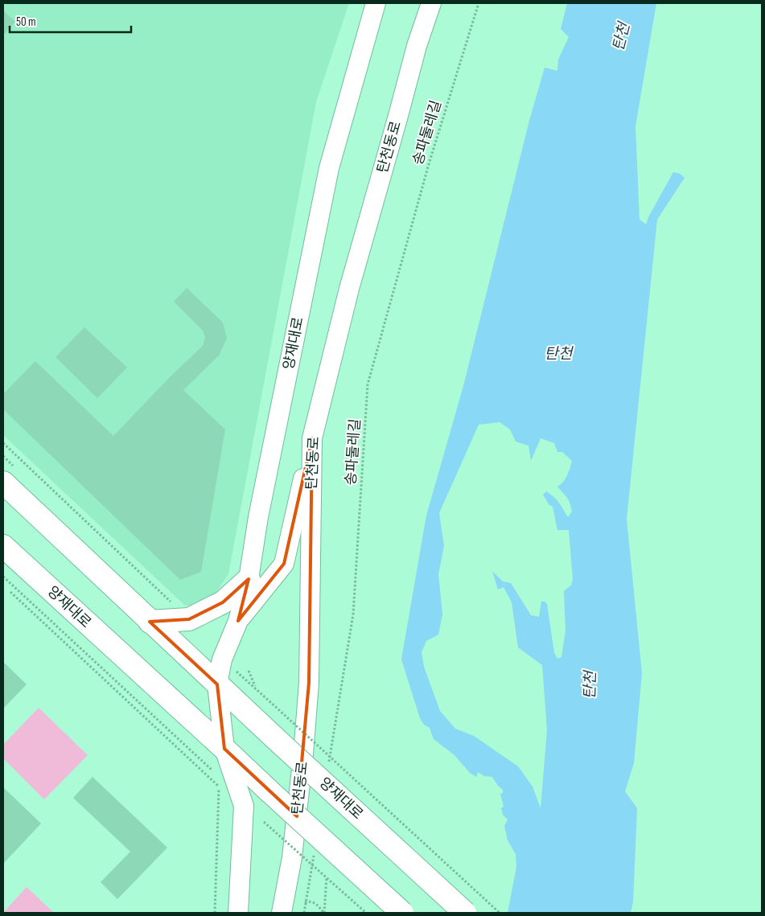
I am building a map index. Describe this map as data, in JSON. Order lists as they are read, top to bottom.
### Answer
{
  "streets": {
    "main road": ["양재대로"],
    "street": ["탄천동로"],
    "path": ["송파둘레길"]
  },
  "water": ["탄천"],
  "scale_bar": "50 m"
}
